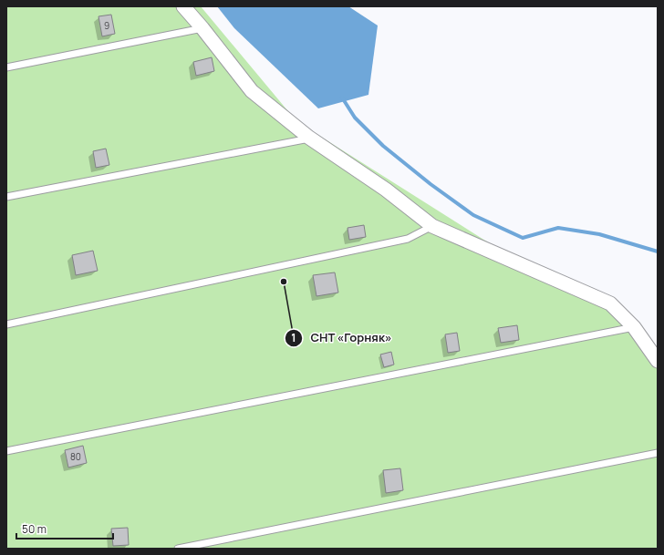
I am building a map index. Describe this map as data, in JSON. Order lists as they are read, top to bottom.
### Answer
{
  "places": ["СНТ «Горняк»"],
  "house_numbers": ["9", "80"],
  "scale_bar": "50 m"
}
